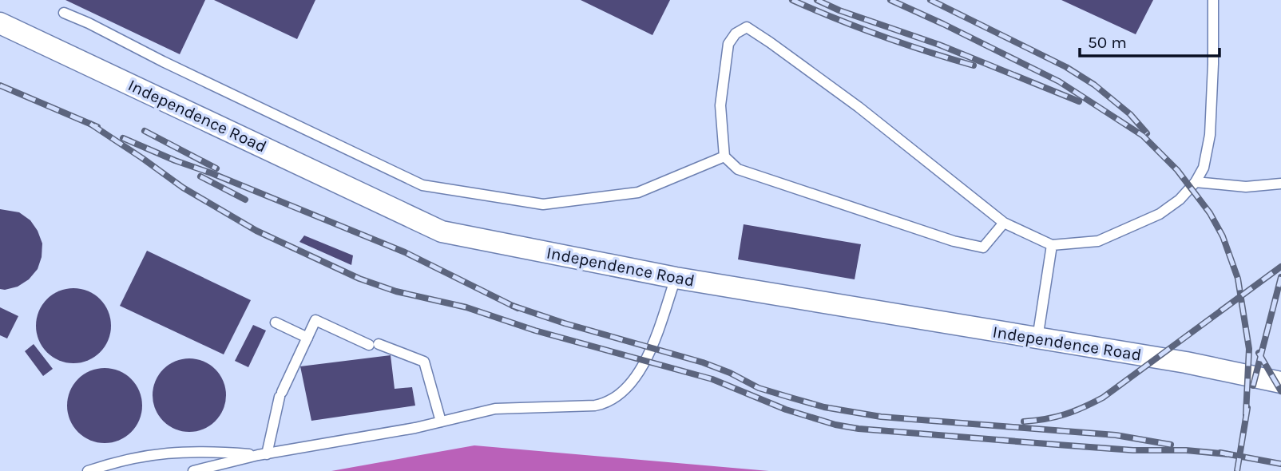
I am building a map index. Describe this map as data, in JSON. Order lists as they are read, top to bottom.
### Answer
{
  "streets": {
    "street": ["Independence Road"]
  },
  "scale_bar": "50 m"
}
